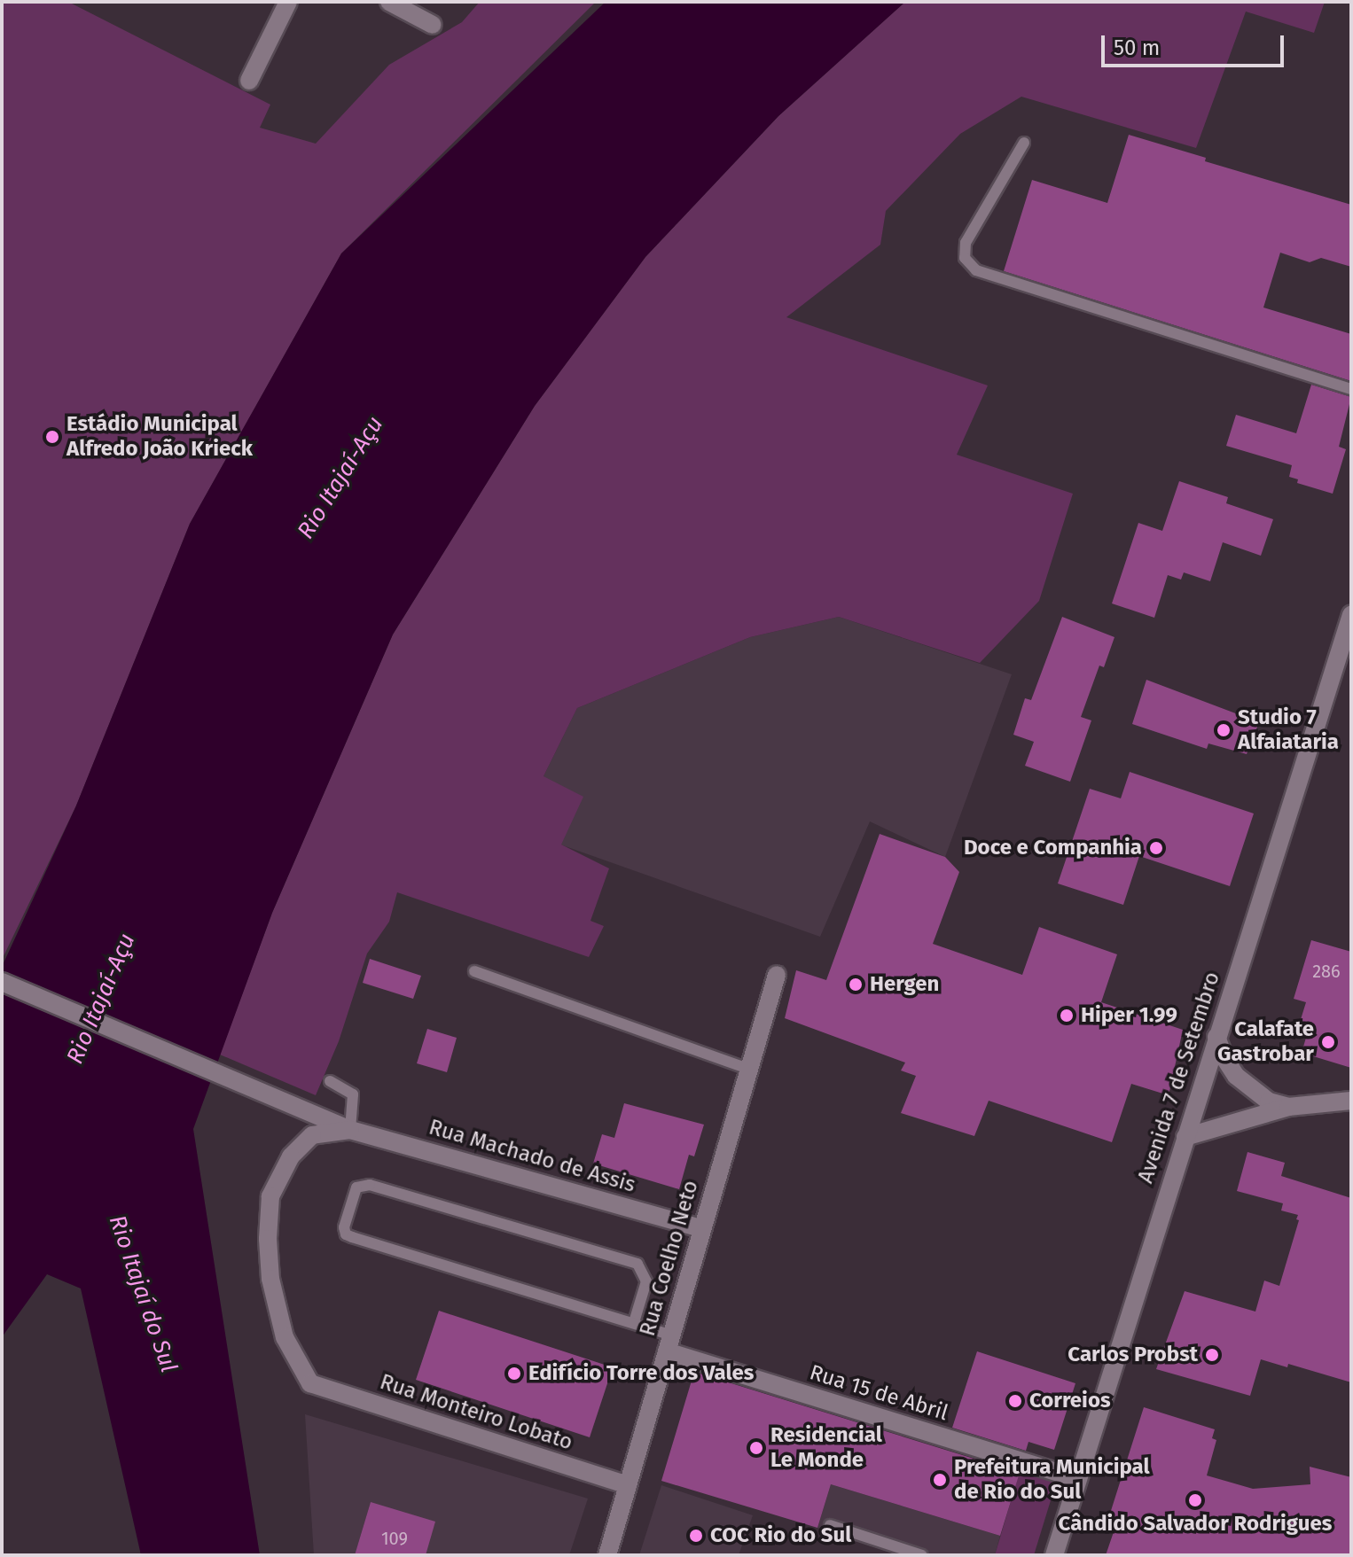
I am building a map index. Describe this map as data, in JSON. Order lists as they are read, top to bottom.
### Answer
{
  "streets": {
    "street": [
      "Avenida 7 de Setembro",
      "Rua Machado de Assis",
      "Rua Coelho Neto",
      "Rua 15 de Abril",
      "Rua Monteiro Lobato"
    ]
  },
  "crossings": [
    ["Avenida 7 de Setembro", "Rua 15 de Abril"],
    ["Rua Machado de Assis", "Rua Coelho Neto"],
    ["Rua Machado de Assis", "Rua Monteiro Lobato"],
    ["Rua Coelho Neto", "Rua 15 de Abril"],
    ["Rua Coelho Neto", "Rua Monteiro Lobato"]
  ],
  "water": ["Rio Itajaí-Açu", "Rio Itajaí do Sul"],
  "places": [
    "Estádio Municipal Alfredo João Krieck",
    "Studio 7 Alfaiataria",
    "Doce e Companhia",
    "Hergen",
    "Hiper 1.99",
    "Calafate Gastrobar",
    "Carlos Probst",
    "Edifício Torre dos Vales",
    "Correios",
    "Residencial Le Monde",
    "Prefeitura Municipal de Rio do Sul",
    "Cândido Salvador Rodrigues",
    "COC Rio do Sul"
  ],
  "house_numbers": ["286", "109"],
  "scale_bar": "50 m"
}
